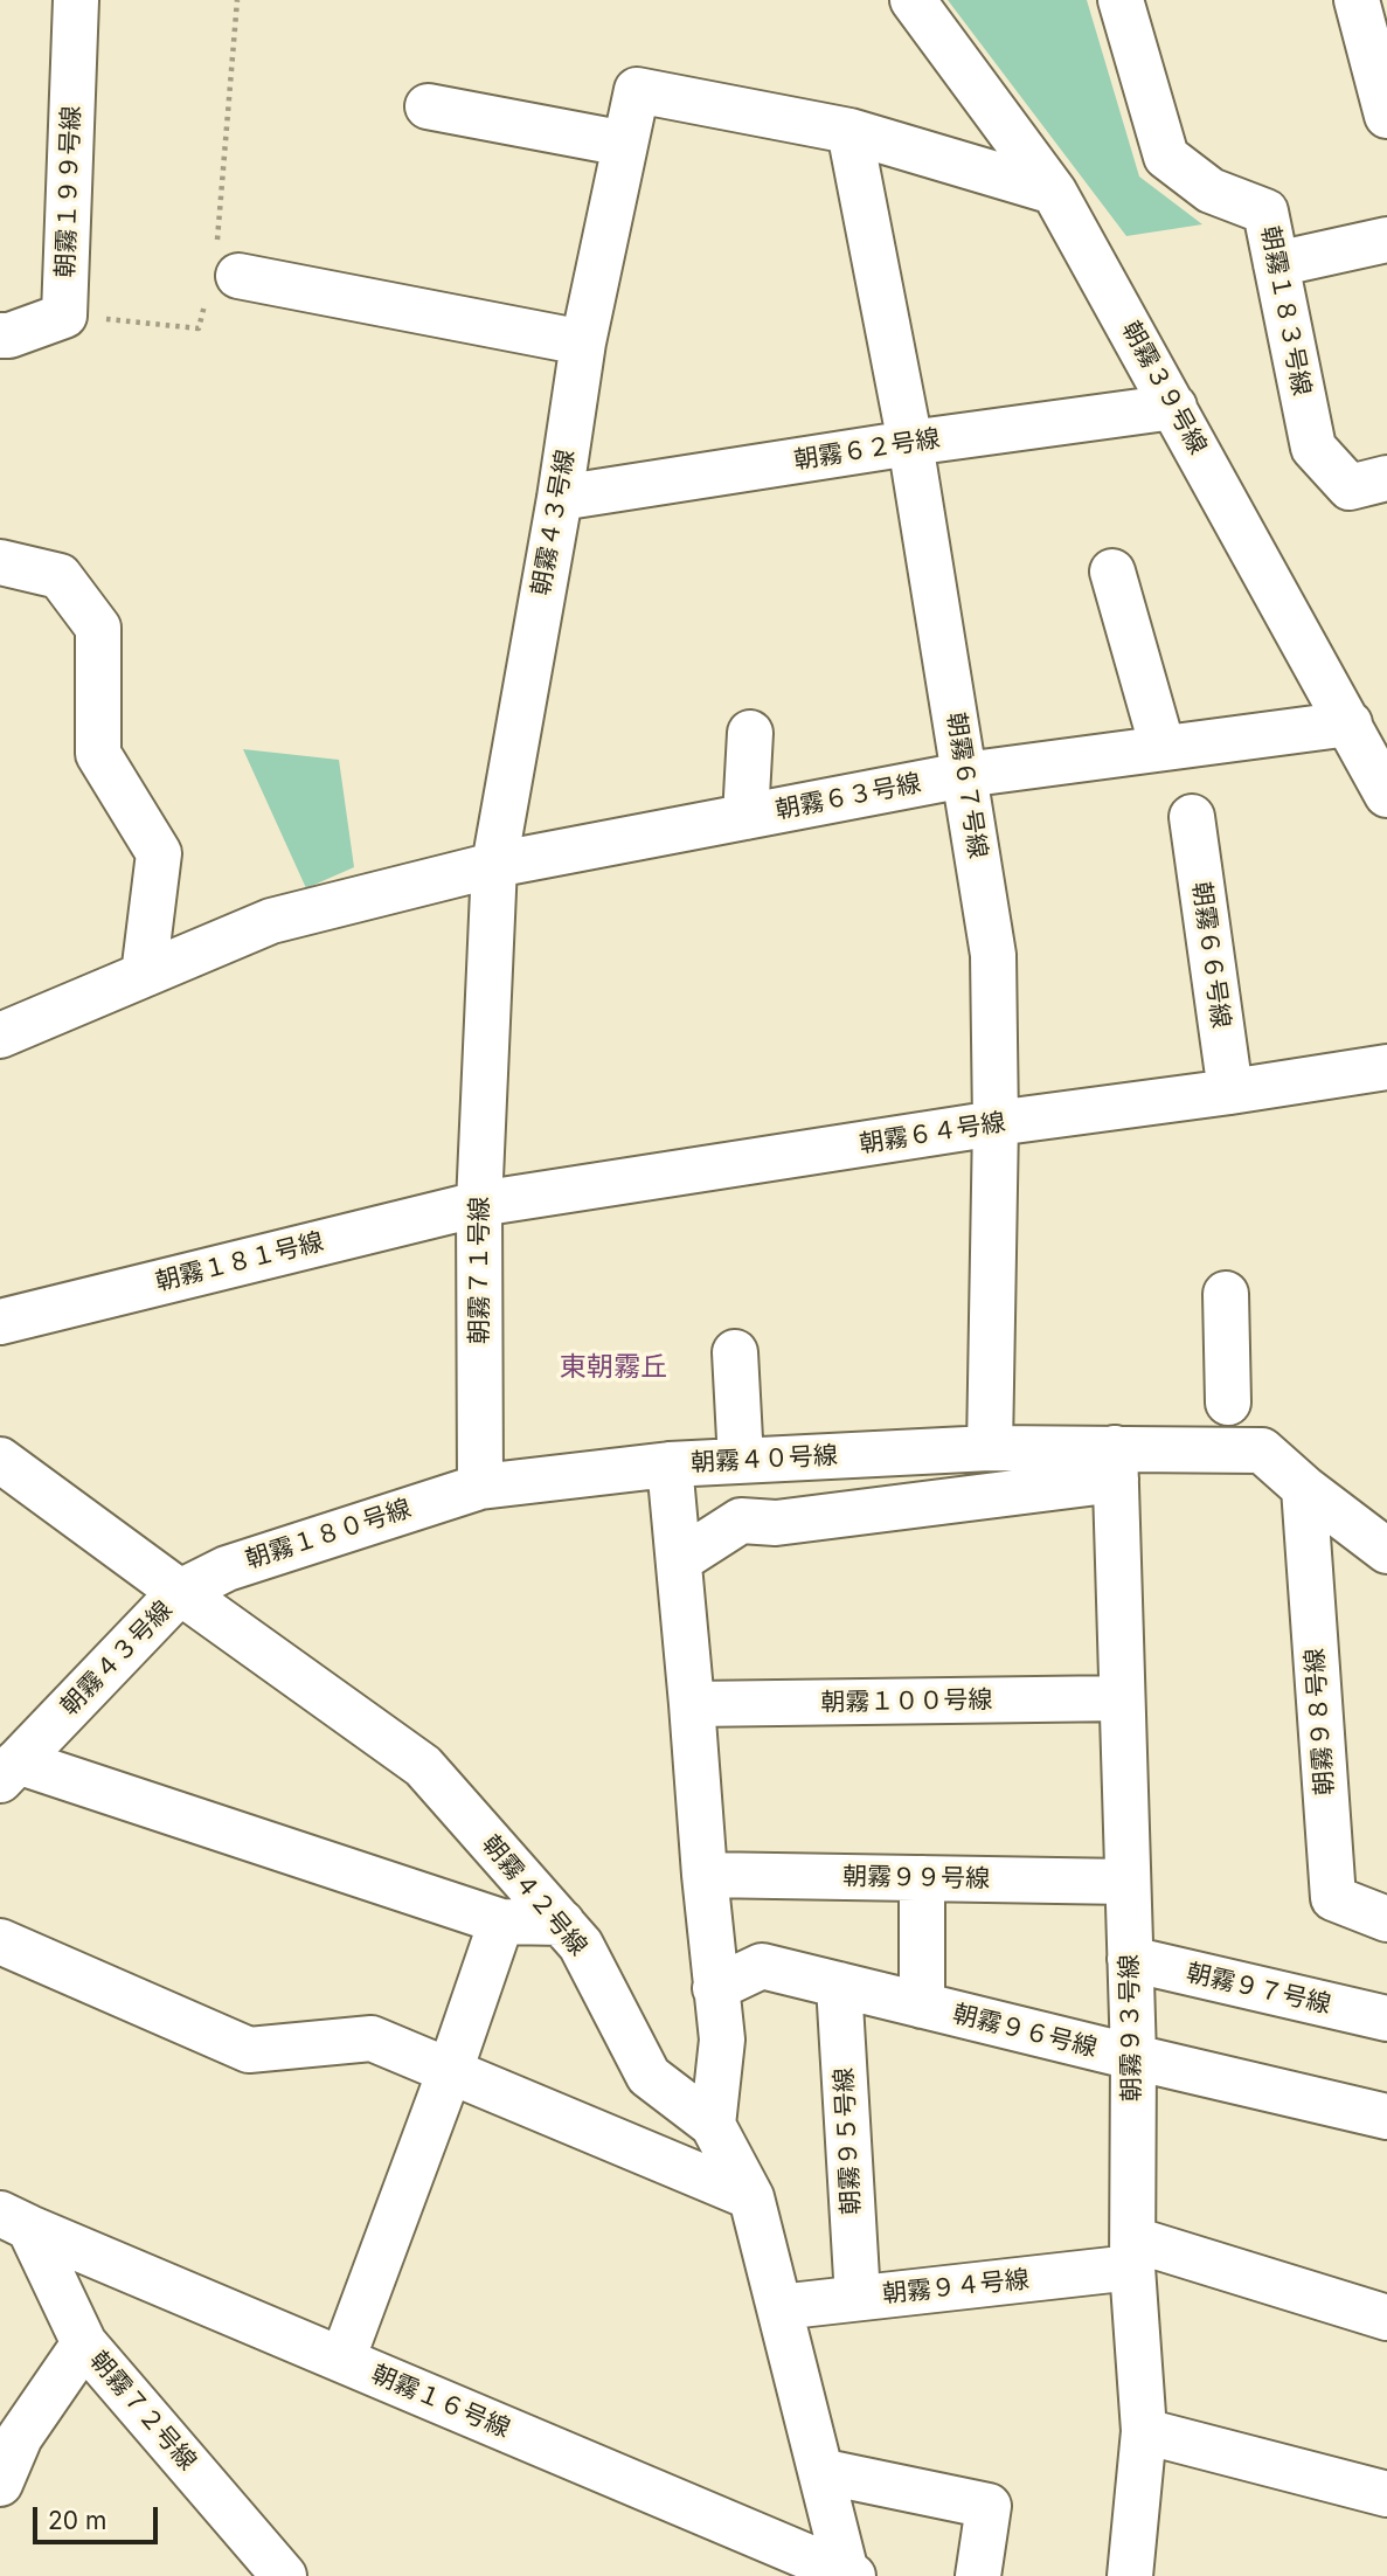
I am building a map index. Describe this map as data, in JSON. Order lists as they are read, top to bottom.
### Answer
{
  "streets": {
    "street": [
      "朝霧１９９号線",
      "朝霧１８３号線",
      "朝霧３９号線",
      "朝霧６２号線",
      "朝霧４３号線",
      "朝霧６７号線",
      "朝霧６３号線",
      "朝霧６６号線",
      "朝霧６４号線",
      "朝霧１８１号線",
      "朝霧７１号線",
      "朝霧４０号線",
      "朝霧１８０号線",
      "朝霧１００号線",
      "朝霧９８号線",
      "朝霧９９号線",
      "朝霧４２号線",
      "朝霧９７号線",
      "朝霧９３号線",
      "朝霧９６号線",
      "朝霧９５号線",
      "朝霧９４号線",
      "朝霧１６号線",
      "朝霧７２号線"
    ]
  },
  "crossings": [
    ["朝霧３９号線", "朝霧６２号線"],
    ["朝霧３９号線", "朝霧４３号線"],
    ["朝霧３９号線", "朝霧６３号線"],
    ["朝霧６２号線", "朝霧４３号線"],
    ["朝霧６２号線", "朝霧６７号線"],
    ["朝霧４３号線", "朝霧６７号線"],
    ["朝霧４３号線", "朝霧６３号線"],
    ["朝霧４３号線", "朝霧７１号線"],
    ["朝霧４３号線", "朝霧１８０号線"],
    ["朝霧４３号線", "朝霧４２号線"],
    ["朝霧６７号線", "朝霧６３号線"],
    ["朝霧６７号線", "朝霧６４号線"],
    ["朝霧６７号線", "朝霧４０号線"],
    ["朝霧６３号線", "朝霧７１号線"],
    ["朝霧６６号線", "朝霧６４号線"],
    ["朝霧６４号線", "朝霧１８１号線"],
    ["朝霧６４号線", "朝霧７１号線"],
    ["朝霧１８１号線", "朝霧７１号線"],
    ["朝霧７１号線", "朝霧１８０号線"],
    ["朝霧４０号線", "朝霧１００号線"],
    ["朝霧４０号線", "朝霧９８号線"],
    ["朝霧４０号線", "朝霧９９号線"],
    ["朝霧４０号線", "朝霧４２号線"],
    ["朝霧４０号線", "朝霧９３号線"],
    ["朝霧４０号線", "朝霧９６号線"],
    ["朝霧１８０号線", "朝霧４２号線"],
    ["朝霧１００号線", "朝霧９３号線"],
    ["朝霧９９号線", "朝霧９３号線"],
    ["朝霧４２号線", "朝霧９４号線"],
    ["朝霧４２号線", "朝霧１６号線"],
    ["朝霧９７号線", "朝霧９３号線"],
    ["朝霧９３号線", "朝霧９６号線"],
    ["朝霧９３号線", "朝霧９４号線"],
    ["朝霧９６号線", "朝霧９５号線"],
    ["朝霧９５号線", "朝霧９４号線"],
    ["朝霧１６号線", "朝霧７２号線"]
  ],
  "districts": ["東朝霧丘"],
  "scale_bar": "20 m"
}
